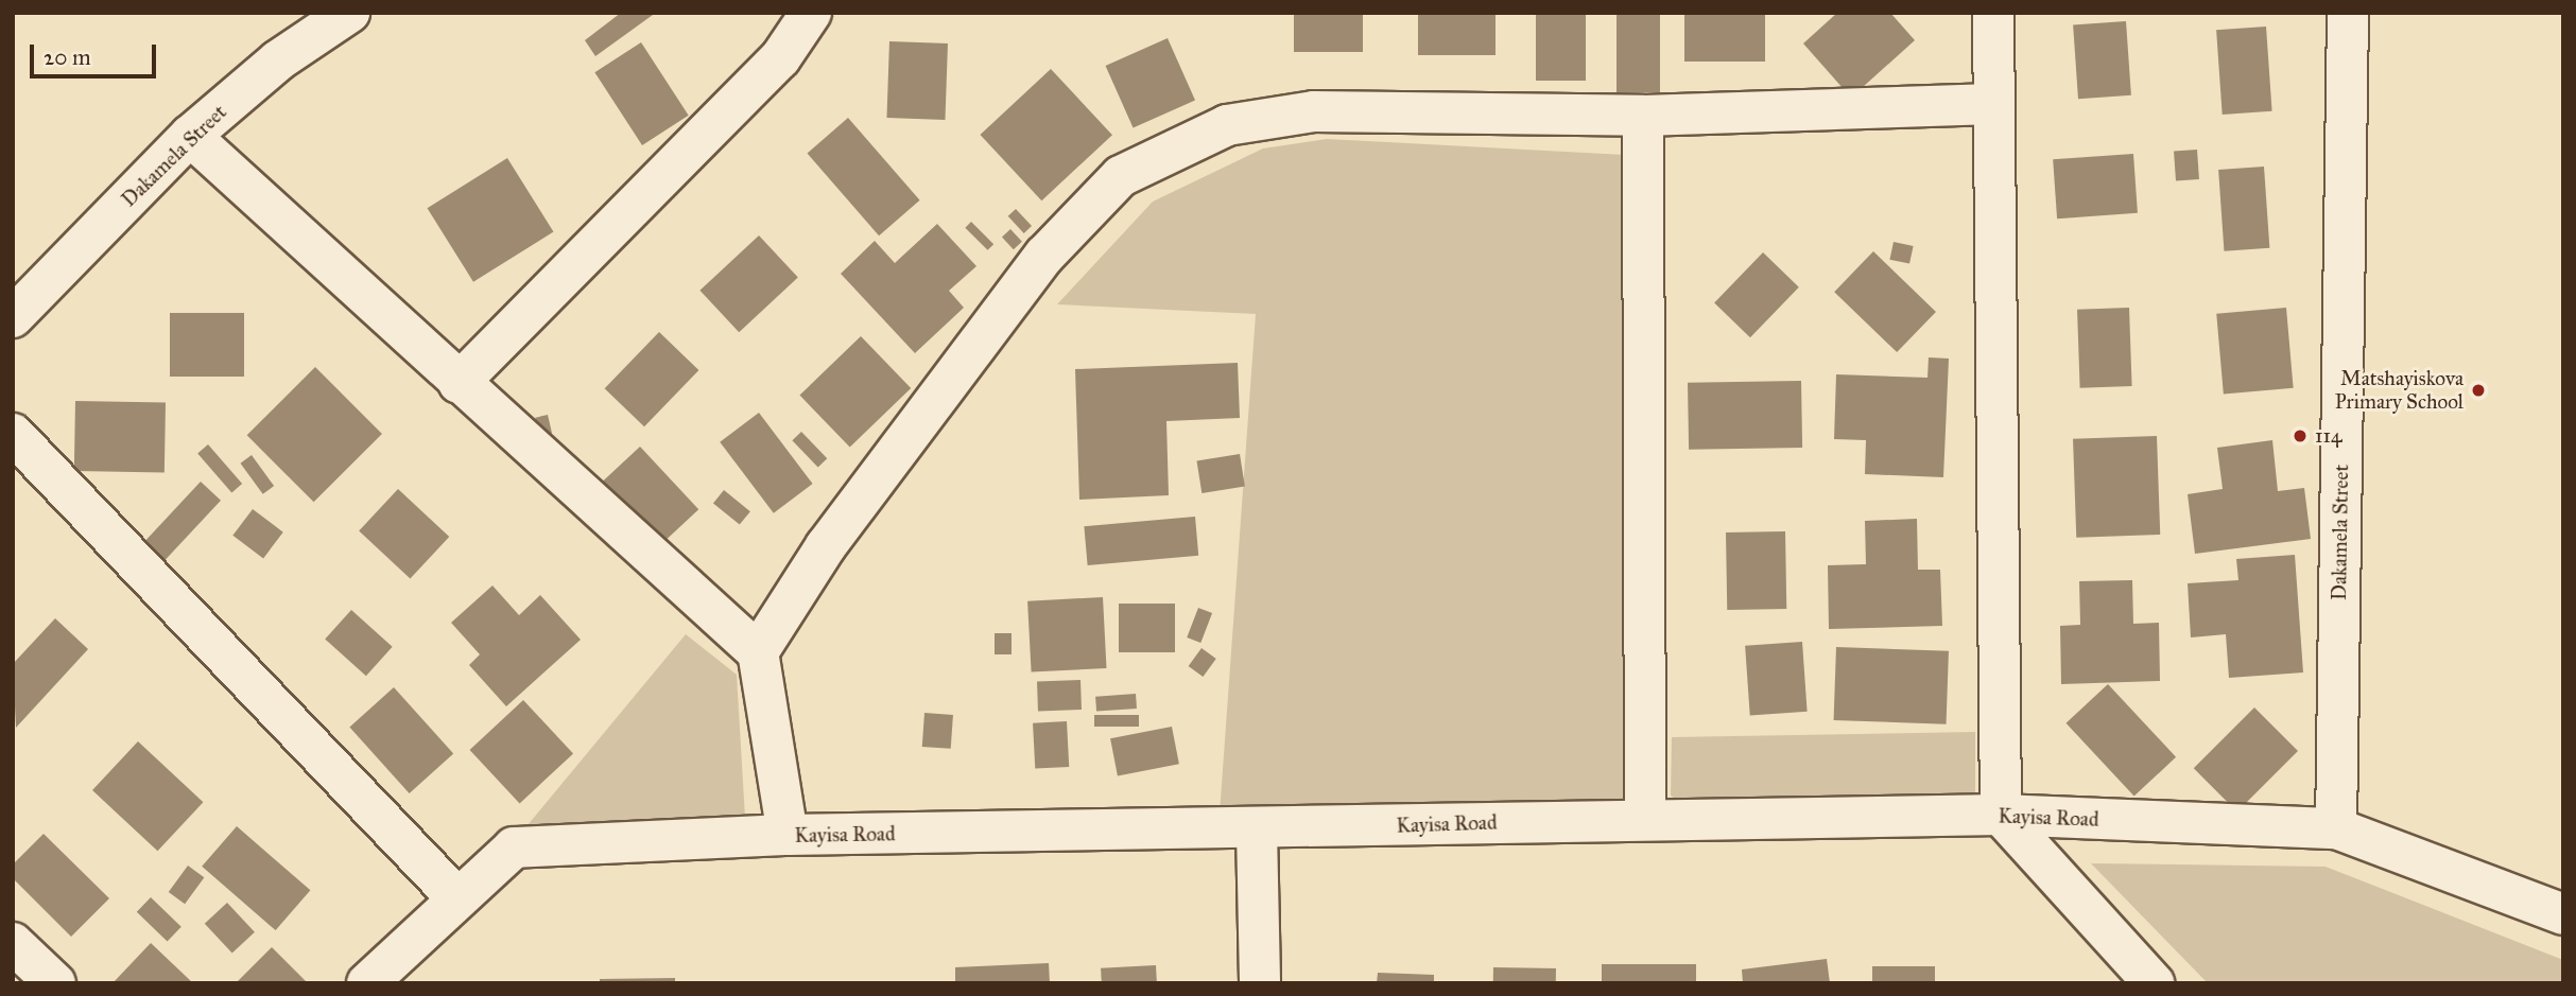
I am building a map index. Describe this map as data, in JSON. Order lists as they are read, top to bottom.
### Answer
{
  "streets": {
    "street": ["Dakamela Street", "Kayisa Road"]
  },
  "crossings": [
    ["Dakamela Street", "Kayisa Road"]
  ],
  "places": ["Matshayiskova Primary School", "114"],
  "scale_bar": "20 m"
}
